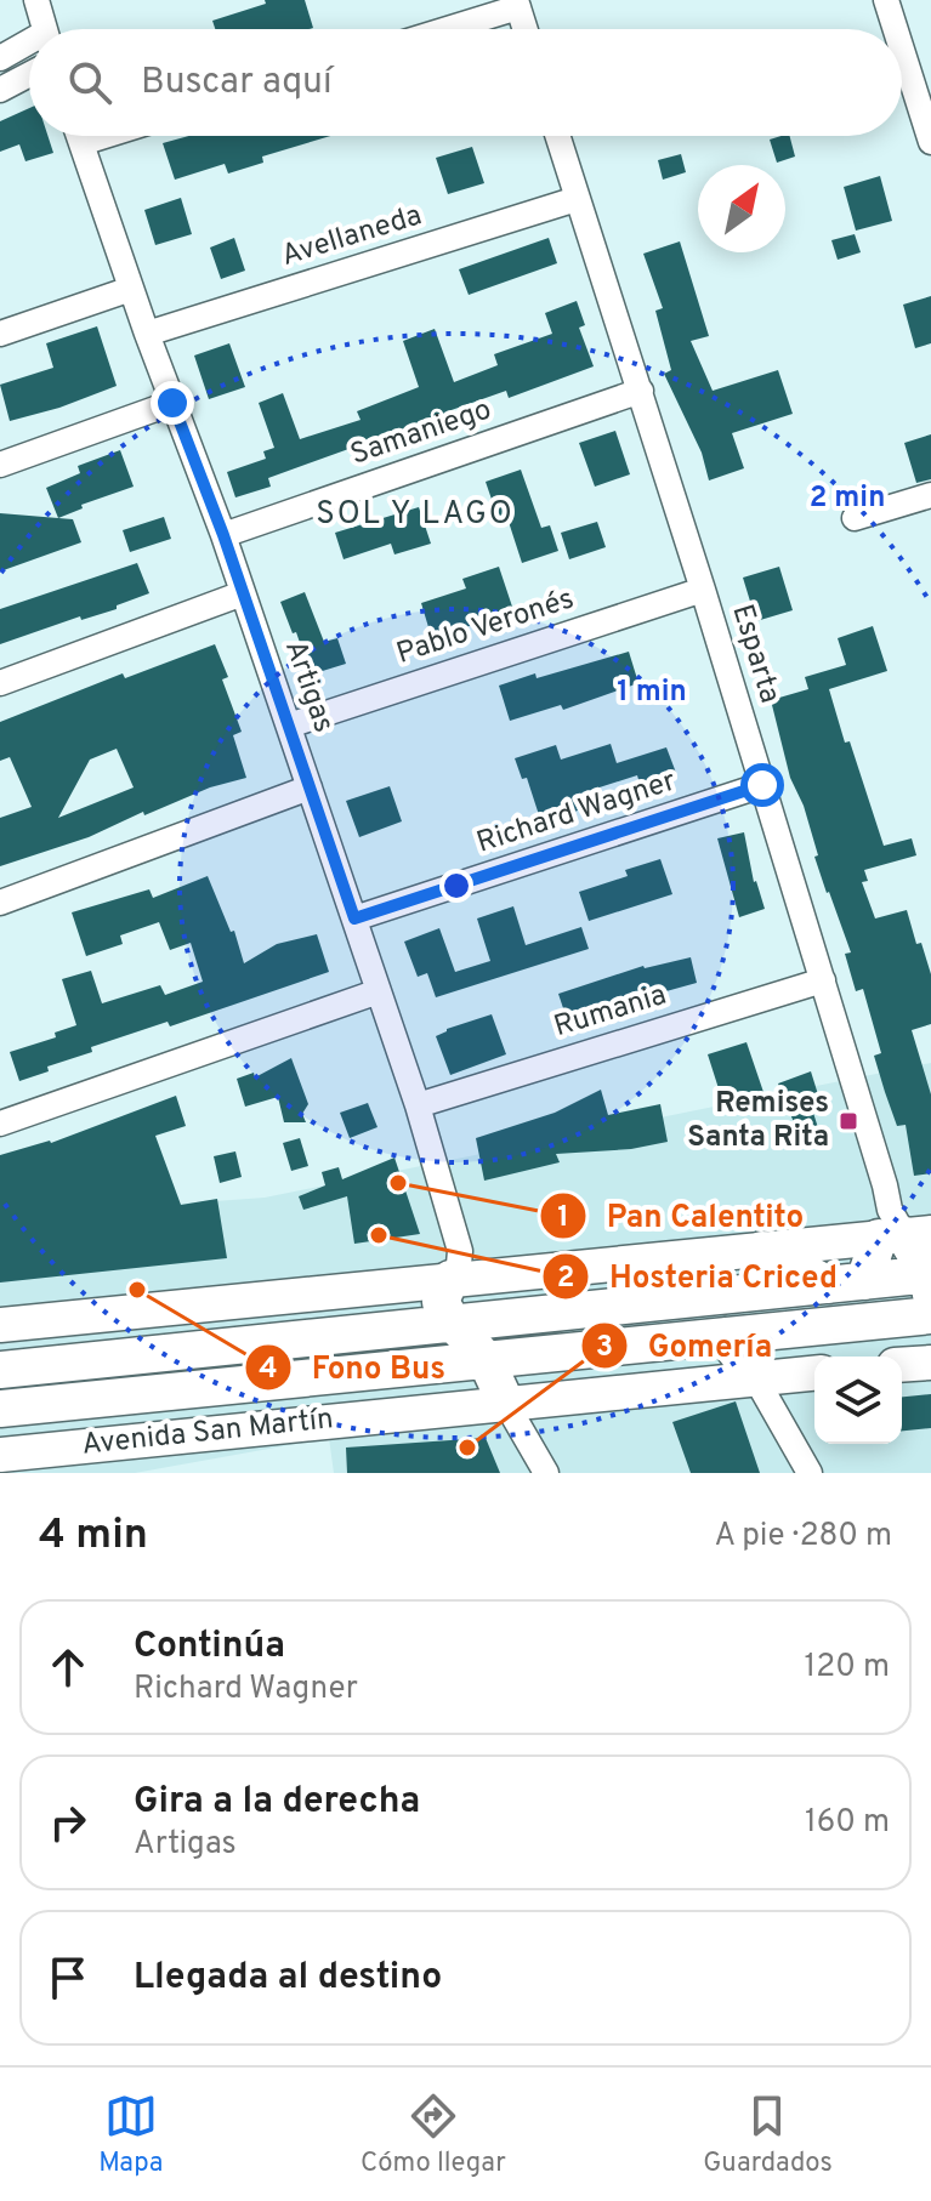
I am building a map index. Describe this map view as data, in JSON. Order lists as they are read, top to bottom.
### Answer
{
  "streets": {
    "main road": ["Avenida San Martín"],
    "street": [
      "Avellaneda",
      "Samaniego",
      "Pablo Veronés",
      "Esparta",
      "Artigas",
      "Richard Wagner",
      "Rumania"
    ]
  },
  "crossings": [
    ["Avellaneda", "Esparta"],
    ["Avellaneda", "Artigas"],
    ["Samaniego", "Esparta"],
    ["Samaniego", "Artigas"],
    ["Pablo Veronés", "Esparta"],
    ["Pablo Veronés", "Artigas"],
    ["Esparta", "Richard Wagner"],
    ["Esparta", "Rumania"],
    ["Artigas", "Richard Wagner"],
    ["Artigas", "Rumania"]
  ],
  "districts": ["SOL Y LAGO"],
  "places": {
    "transit": ["Remises Santa Rita"],
    "other": [
      "Pan Calentito",
      "Hosteria Criced",
      "Fono Bus",
      "Gomería"
    ]
  },
  "north": "top right",
  "page": {
    "search": "Buscar aquí",
    "heading": ["4 min", "A pie · 280 m"],
    "list": [
      ["Continúa", "Richard Wagner", "120 m"],
      ["Gira a la derecha", "Artigas", "160 m"],
      "Llegada al destino"
    ],
    "nav": ["Mapa", "Cómo llegar", "Guardados"]
  },
  "rings": ["2 min", "1 min"]
}
